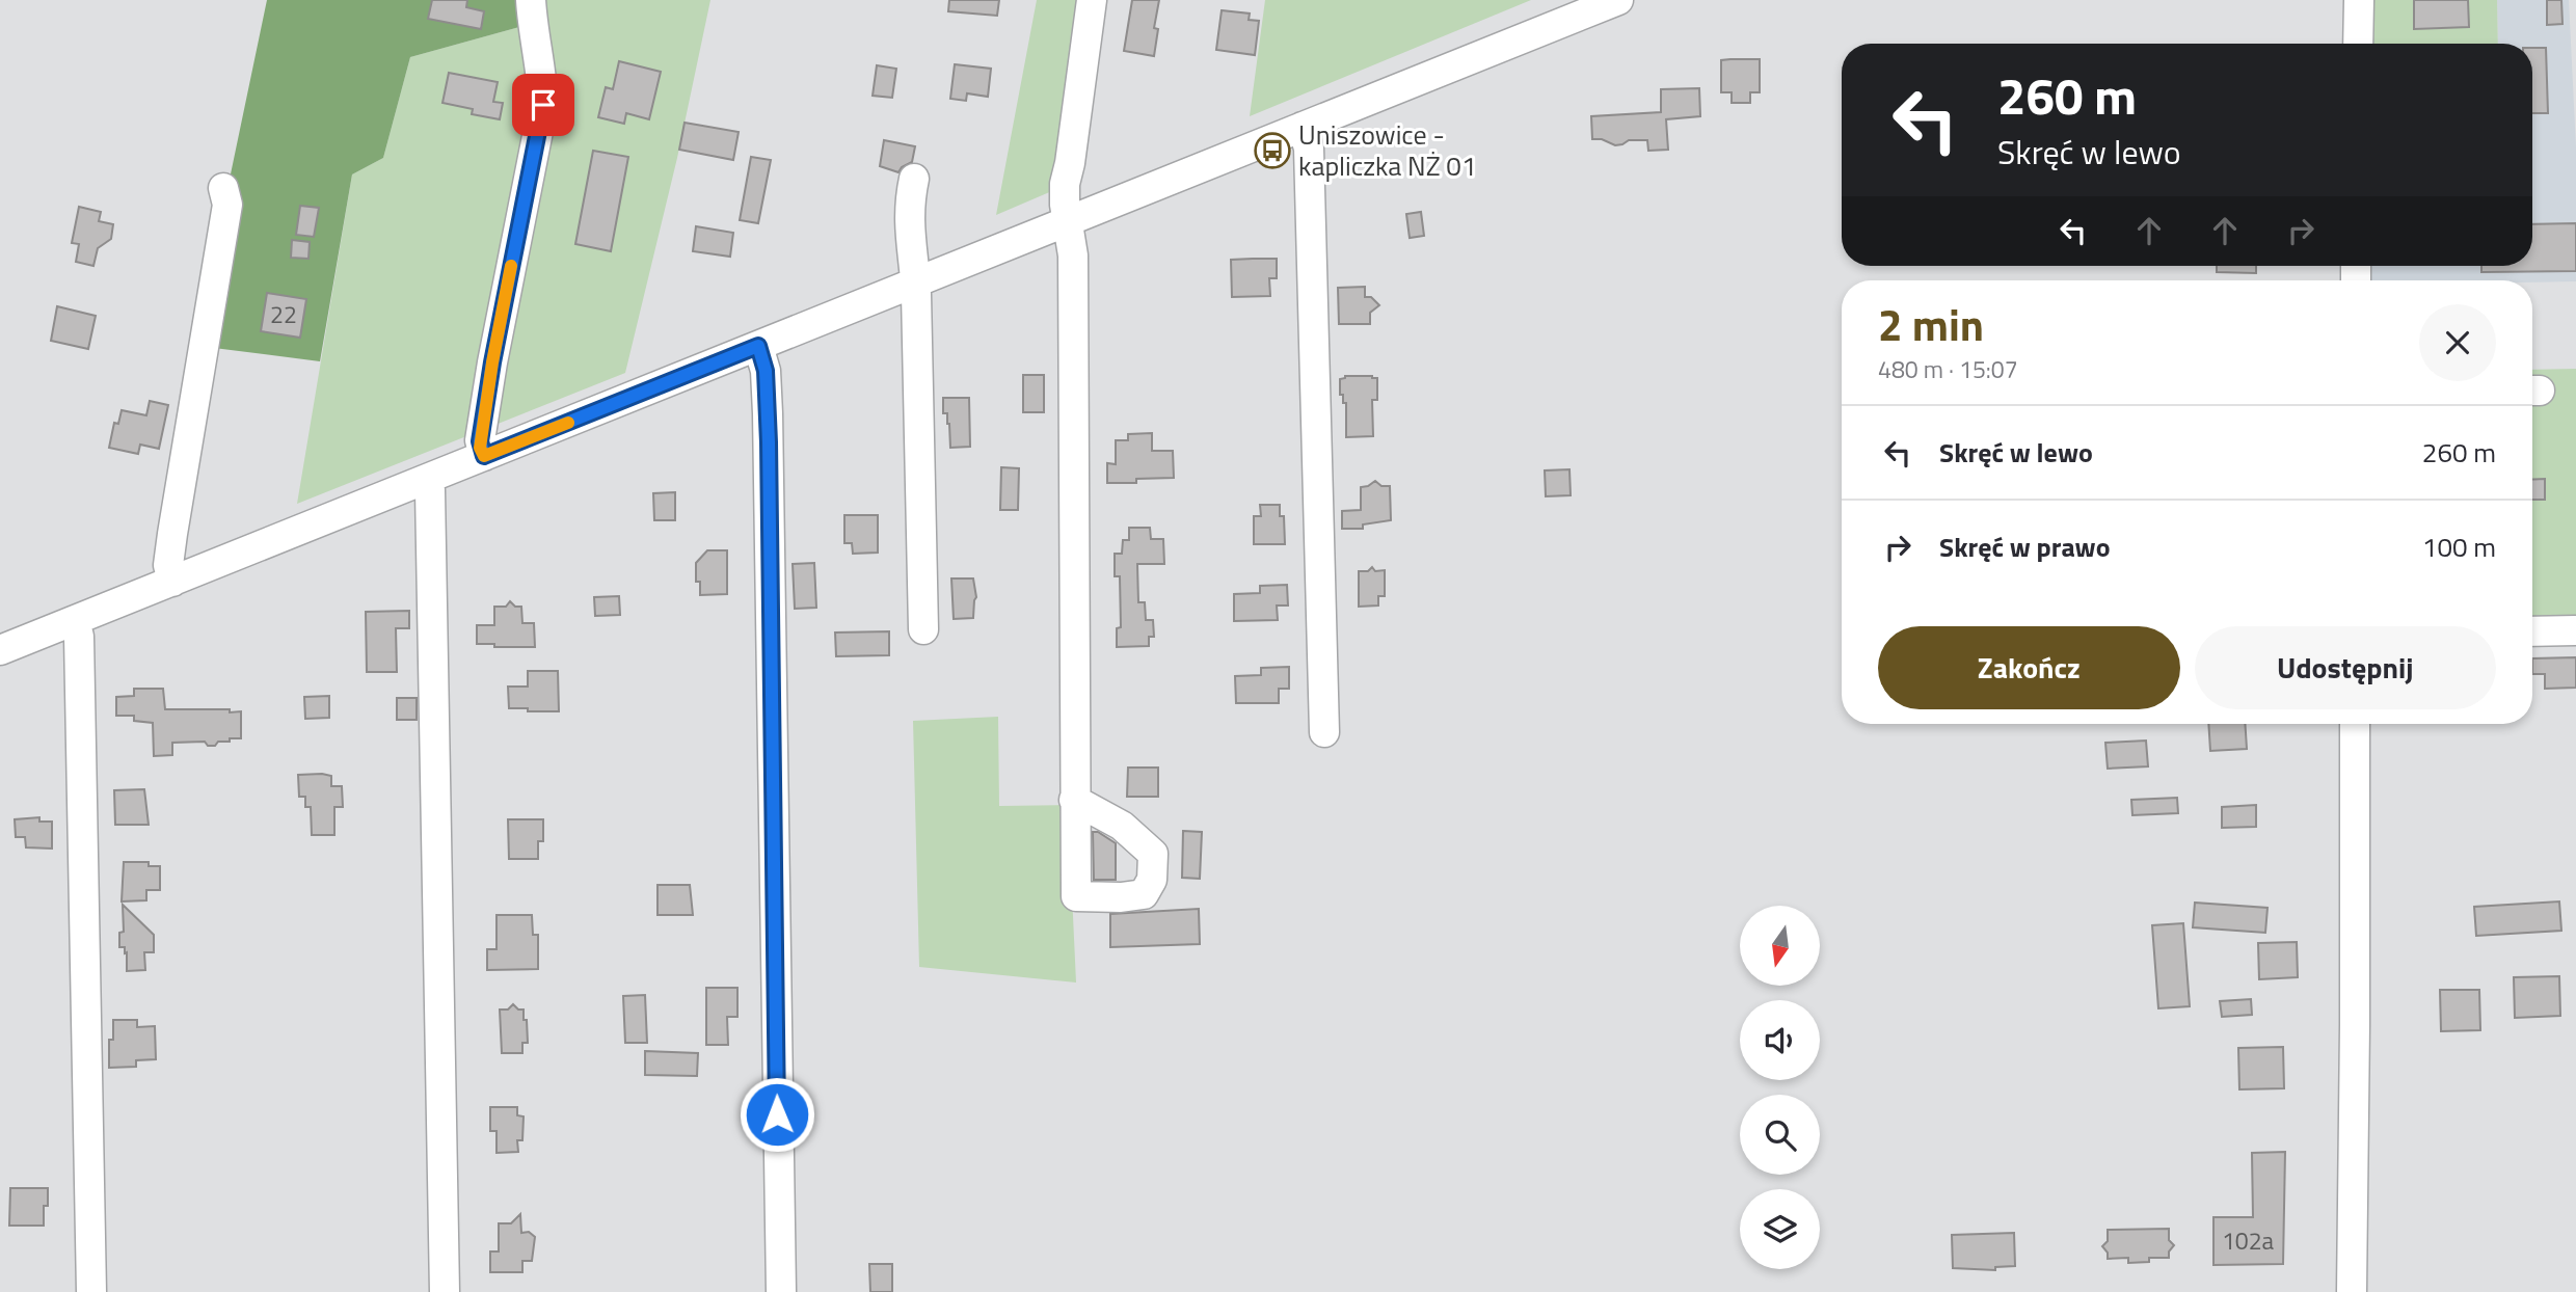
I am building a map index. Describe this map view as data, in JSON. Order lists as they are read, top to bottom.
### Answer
{
  "places": {
    "bus stop": ["Uniszowice - kapliczka NŻ 01"]
  },
  "house_numbers": ["22", "102a"],
  "north": "bottom",
  "page": {
    "turn": ["260 m", "Skręć w lewo"],
    "heading": ["2 min", "480 m · 15:07"],
    "list": [
      {
        "name": "Skręć w lewo",
        "value": "260 m"
      },
      {
        "name": "Skręć w prawo",
        "value": "100 m"
      }
    ],
    "buttons": ["Zakończ", "Udostępnij"]
  }
}
